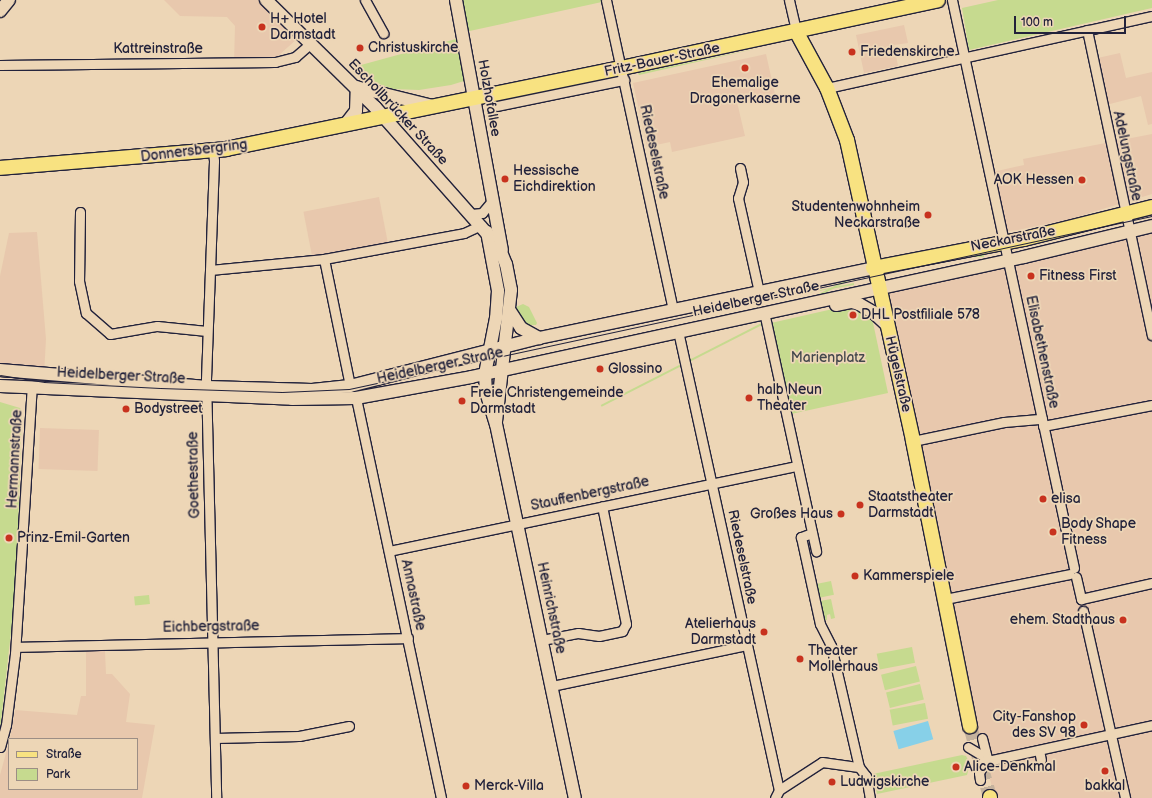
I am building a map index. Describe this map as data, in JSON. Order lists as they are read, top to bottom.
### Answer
{
  "streets": {
    "main road": [
      "Fritz-Bauer-Straße",
      "Holzhofallee",
      "Eschollbrücker Straße",
      "Donnersbergring",
      "Neckarstraße",
      "Heidelberger Straße",
      "Hügelstraße",
      "Heinrichstraße"
    ],
    "street": [
      "Kattreinstraße",
      "Riedeselstraße",
      "Adelungstraße",
      "Elisabethenstraße",
      "Hermannstraße",
      "Goethestraße",
      "Stauffenbergstraße",
      "Annastraße",
      "Eichbergstraße"
    ]
  },
  "crossings": [
    ["Kattreinstraße", "Eschollbrücker Straße"],
    ["Fritz-Bauer-Straße", "Holzhofallee"],
    ["Fritz-Bauer-Straße", "Eschollbrücker Straße"],
    ["Fritz-Bauer-Straße", "Donnersbergring"],
    ["Fritz-Bauer-Straße", "Riedeselstraße"],
    ["Fritz-Bauer-Straße", "Hügelstraße"],
    ["Holzhofallee", "Eschollbrücker Straße"],
    ["Eschollbrücker Straße", "Donnersbergring"],
    ["Eschollbrücker Straße", "Heidelberger Straße"],
    ["Eschollbrücker Straße", "Heinrichstraße"],
    ["Donnersbergring", "Goethestraße"],
    ["Riedeselstraße", "Heidelberger Straße"],
    ["Riedeselstraße", "Stauffenbergstraße"],
    ["Adelungstraße", "Neckarstraße"],
    ["Neckarstraße", "Heidelberger Straße"],
    ["Neckarstraße", "Elisabethenstraße"],
    ["Neckarstraße", "Hügelstraße"],
    ["Heidelberger Straße", "Hügelstraße"],
    ["Heidelberger Straße", "Hermannstraße"],
    ["Heidelberger Straße", "Goethestraße"],
    ["Heidelberger Straße", "Annastraße"],
    ["Heidelberger Straße", "Heinrichstraße"],
    ["Hermannstraße", "Eichbergstraße"],
    ["Goethestraße", "Eichbergstraße"],
    ["Stauffenbergstraße", "Annastraße"],
    ["Stauffenbergstraße", "Heinrichstraße"],
    ["Annastraße", "Eichbergstraße"]
  ],
  "parks": ["Marienplatz"],
  "places": [
    "H+ Hotel Darmstadt",
    "Christuskirche",
    "Friedenskirche",
    "Ehemalige Dragonerkaserne",
    "Hessische Eichdirektion",
    "AOK Hessen",
    "Studentenwohnheim Neckarstraße",
    "Fitness First",
    "DHL Postfiliale 578",
    "Glossino",
    "halb Neun Theater",
    "Freie Christengemeinde Darmstadt",
    "Bodystreet",
    "elisa",
    "Staatstheater Darmstadt",
    "Großes Haus",
    "Body Shape Fitness",
    "Prinz-Emil-Garten",
    "Kammerspiele",
    "ehem. Stadthaus",
    "Atelierhaus Darmstadt",
    "Theater Mollerhaus",
    "City-Fanshop des SV 98",
    "Alice-Denkmal",
    "bakkal",
    "Ludwigskirche",
    "Merck-Villa"
  ],
  "legend": ["Straße", "Park"],
  "scale_bar": "100 m"
}
